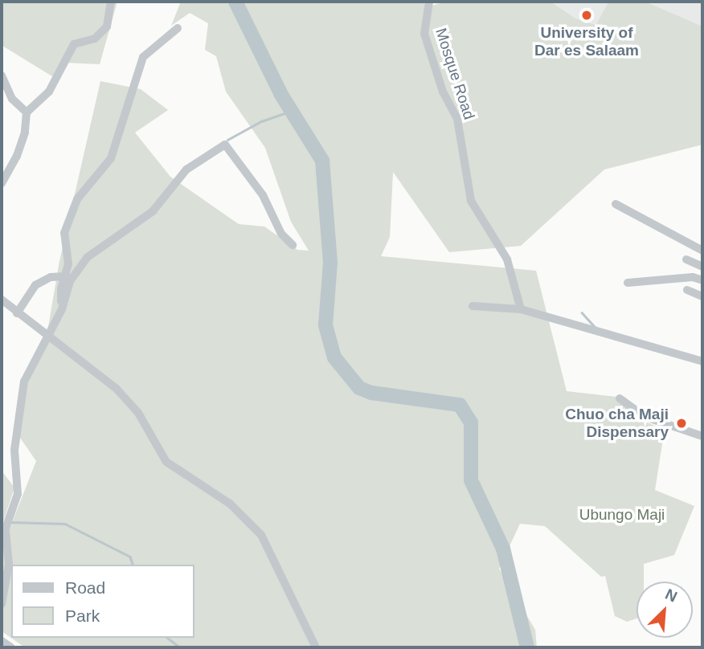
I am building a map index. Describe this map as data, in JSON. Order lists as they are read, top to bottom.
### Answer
{
  "streets": {
    "street": ["Mosque Road"]
  },
  "parks": ["Ubungo Maji"],
  "places": ["University of Dar es Salaam", "Chuo cha Maji Dispensary"],
  "legend": ["Road", "Park"],
  "north": "top right"
}
